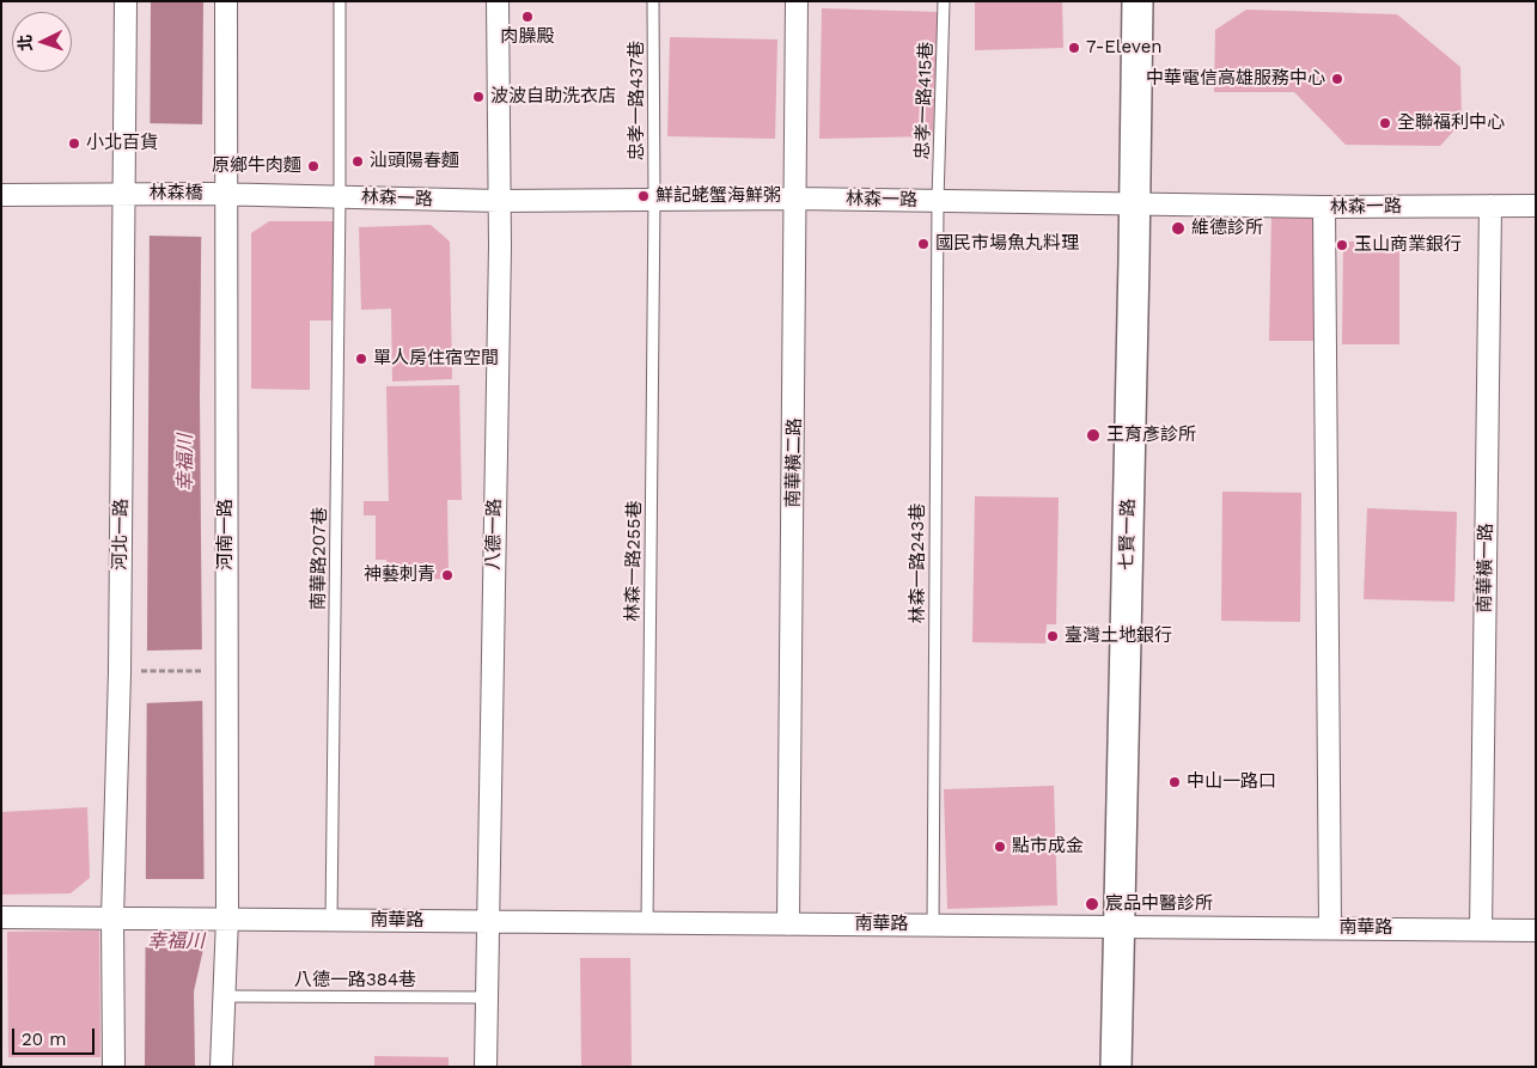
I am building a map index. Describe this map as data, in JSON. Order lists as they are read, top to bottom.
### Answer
{
  "streets": {
    "street": [
      "林森橋",
      "林森一路",
      "南華橫二路",
      "河北一路",
      "河南一路",
      "八德一路",
      "七賢一路",
      "南華橫一路",
      "南華路"
    ],
    "lane": [
      "忠孝一路437巷",
      "忠孝一路415巷",
      "南華路207巷",
      "林森一路255巷",
      "林森一路243巷",
      "八德一路384巷"
    ]
  },
  "crossings": [
    ["忠孝一路437巷", "林森一路"],
    ["忠孝一路437巷", "林森一路255巷"],
    ["忠孝一路415巷", "林森一路"],
    ["忠孝一路415巷", "林森一路243巷"],
    ["林森橋", "林森一路"],
    ["林森橋", "河北一路"],
    ["林森橋", "河南一路"],
    ["林森一路", "南華橫二路"],
    ["林森一路", "河南一路"],
    ["林森一路", "八德一路"],
    ["林森一路", "七賢一路"],
    ["林森一路", "南華路207巷"],
    ["林森一路", "林森一路255巷"],
    ["林森一路", "林森一路243巷"],
    ["林森一路", "南華橫一路"],
    ["南華橫二路", "南華路"],
    ["河北一路", "南華路"],
    ["河南一路", "南華路"],
    ["河南一路", "八德一路384巷"],
    ["八德一路", "南華路"],
    ["八德一路", "八德一路384巷"],
    ["七賢一路", "南華路"],
    ["南華路207巷", "南華路"],
    ["林森一路255巷", "南華路"],
    ["林森一路243巷", "南華路"],
    ["南華橫一路", "南華路"]
  ],
  "water": ["幸福川"],
  "places": [
    "肉臊殿",
    "7-Eleven",
    "中華電信高雄服務中心",
    "波波自助洗衣店",
    "全聯福利中心",
    "小北百貨",
    "汕頭陽春麵",
    "原鄉牛肉麵",
    "鮮記蛯蟹海鮮粥",
    "維德診所",
    "國民市場魚丸料理",
    "玉山商業銀行",
    "單人房住宿空間",
    "王育彥診所",
    "神藝刺青",
    "臺灣土地銀行",
    "中山一路口",
    "點市成金",
    "宸品中醫診所"
  ],
  "scale_bar": "20 m",
  "north": "left"
}
